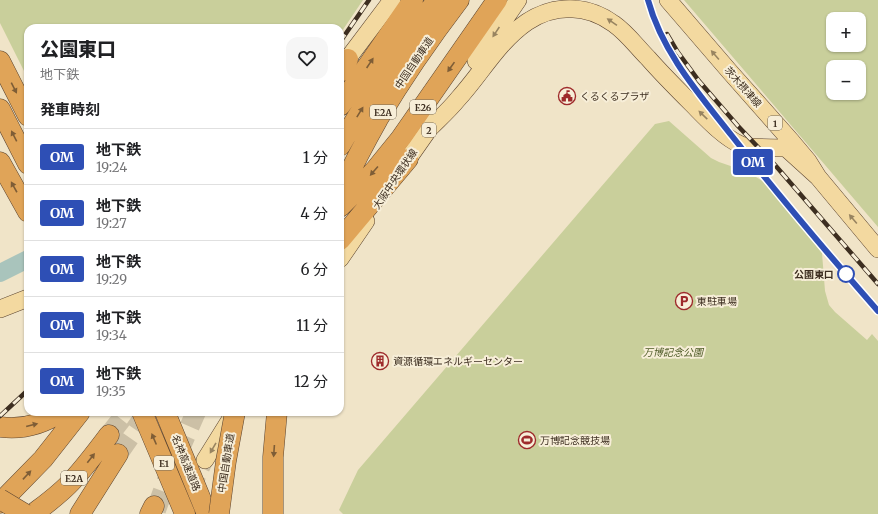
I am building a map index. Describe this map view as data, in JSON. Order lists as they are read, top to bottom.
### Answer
{
  "streets": {
    "highway": [
      "中国自動車道",
      "E26",
      "E2A",
      "E1",
      "名神高速道路"
    ],
    "main road": [
      "茨木摂津線",
      "1",
      "2",
      "大阪中央環状線"
    ]
  },
  "one_way": ["茨木摂津線"],
  "parks": ["万博記念公園"],
  "places": {
    "public building": ["くるくるプラザ"],
    "other": ["公園東口"],
    "parking": ["東駐車場"],
    "building": ["資源循環エネルギーセンター"],
    "sports": ["万博記念競技場"]
  },
  "lines": ["metro line OM"],
  "page": {
    "on_map": "OM",
    "map_buttons": ["+", "−"],
    "heading": [
      ["公園東口", "地下鉄"],
      "発車時刻"
    ],
    "list": [
      {
        "mark": "OM",
        "name": "地下鉄",
        "note": "19:24",
        "value": "1 分"
      },
      {
        "mark": "OM",
        "name": "地下鉄",
        "note": "19:27",
        "value": "4 分"
      },
      {
        "mark": "OM",
        "name": "地下鉄",
        "note": "19:29",
        "value": "6 分"
      },
      {
        "mark": "OM",
        "name": "地下鉄",
        "note": "19:34",
        "value": "11 分"
      },
      {
        "mark": "OM",
        "name": "地下鉄",
        "note": "19:35",
        "value": "12 分"
      }
    ]
  }
}
